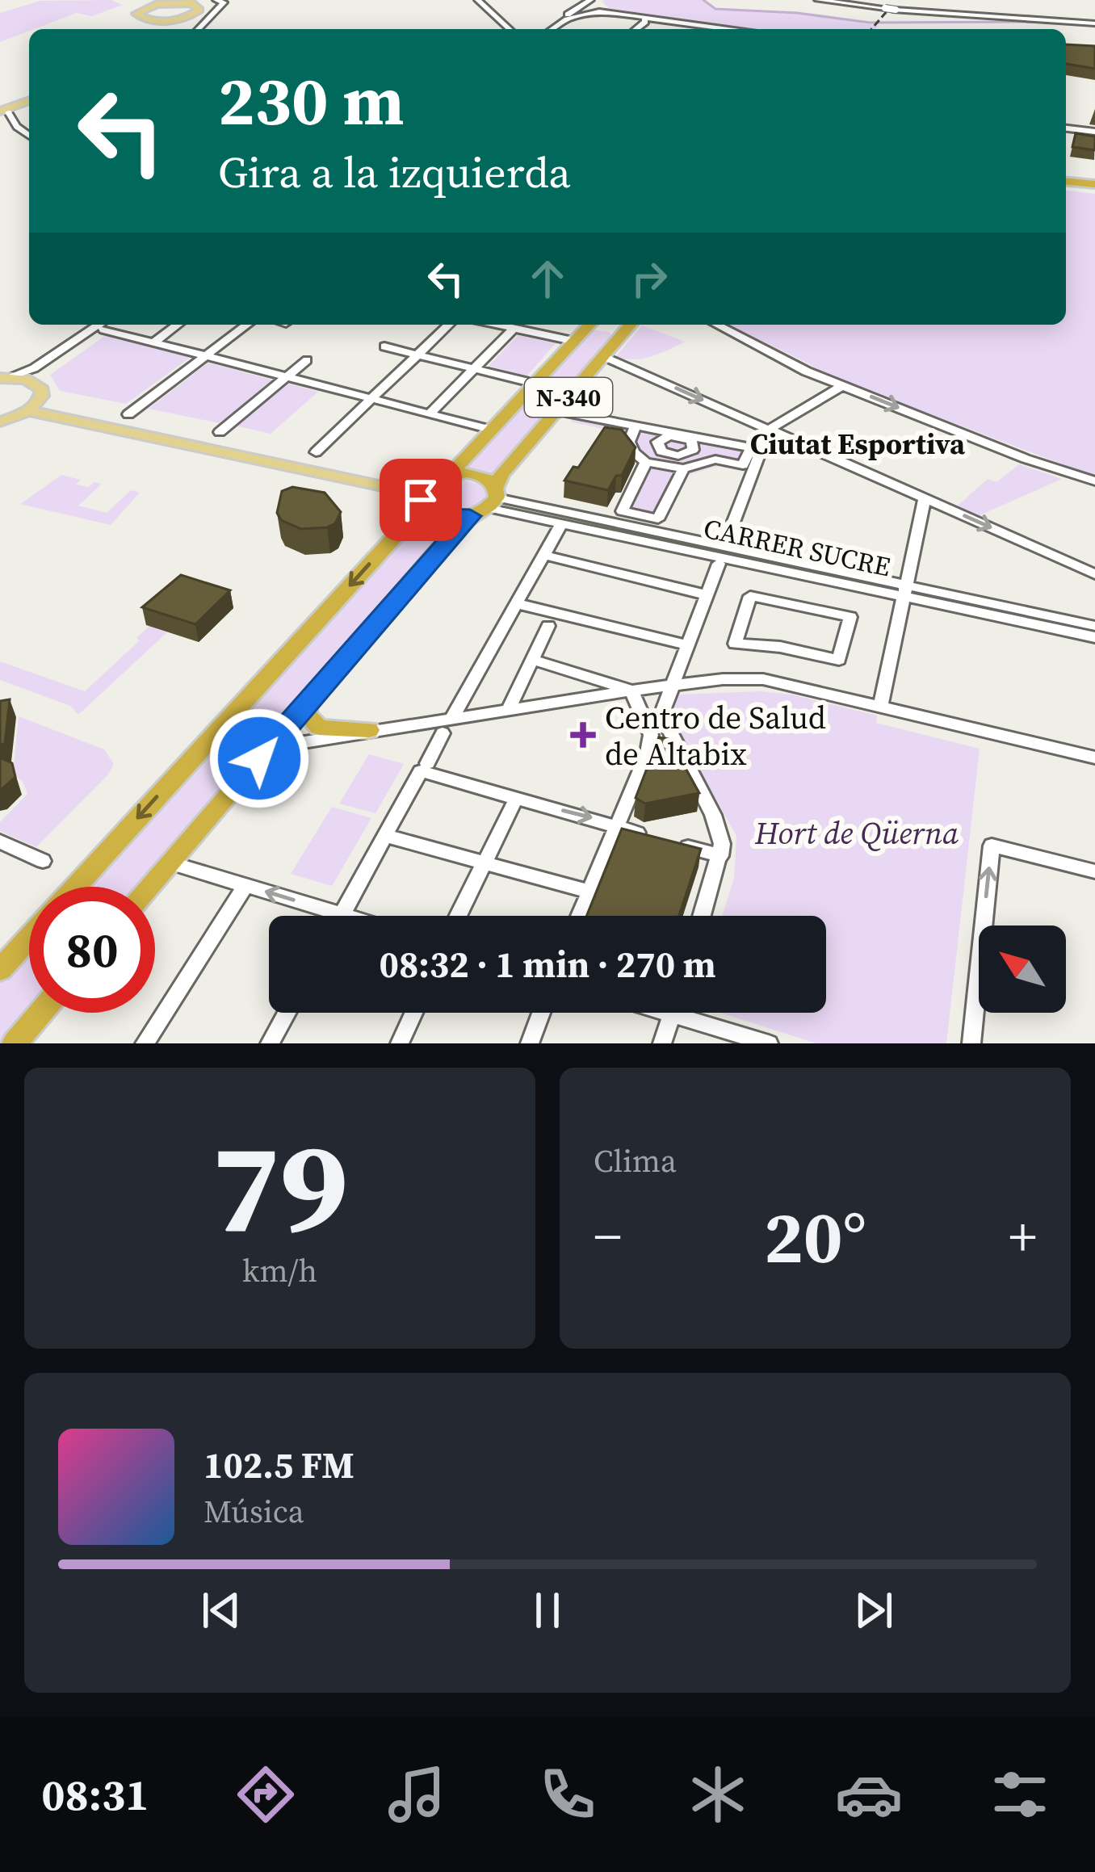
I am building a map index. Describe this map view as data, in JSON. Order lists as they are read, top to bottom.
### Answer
{
  "streets": {
    "highway": ["N-340"],
    "street": ["CARRER SUCRE"]
  },
  "crossings": [
    ["N-340", "CARRER SUCRE"]
  ],
  "districts": ["Ciutat Esportiva"],
  "parks": ["Hort de Qüerna"],
  "places": {
    "health": ["Centro de Salud de Altabix"]
  },
  "north": "top left",
  "page": {
    "turn": ["230 m", "Gira a la izquierda"],
    "limit": "80",
    "trip": "08:32 · 1 min · 270 m",
    "tile": [
      ["79", "km/h"],
      "Clima"
    ],
    "heat": ["−", "20°", "+"],
    "song": ["102.5 FM", "Música"],
    "tabs": "08:31"
  }
}
